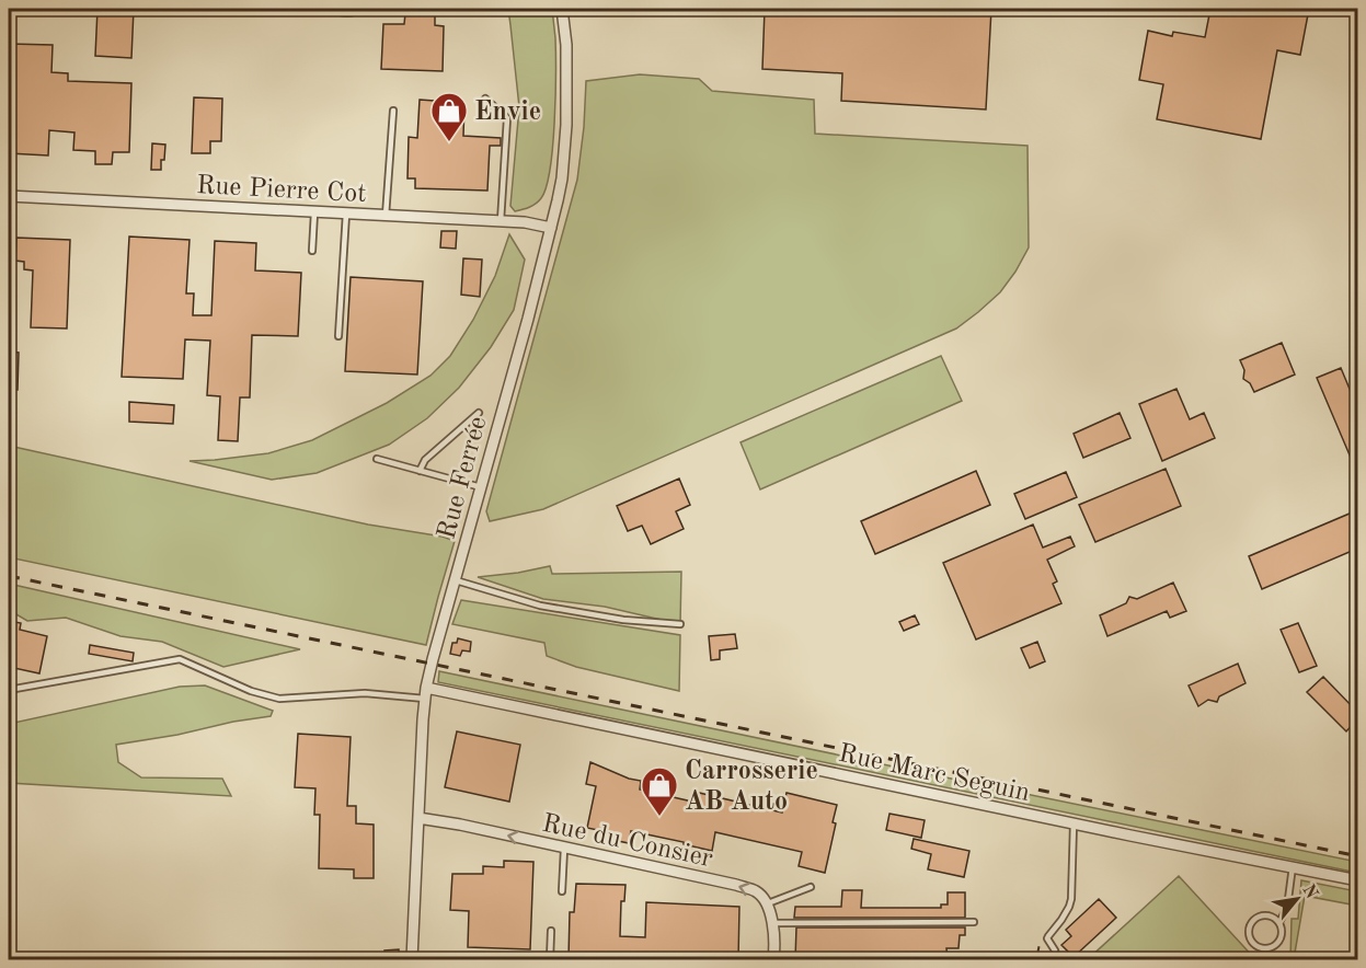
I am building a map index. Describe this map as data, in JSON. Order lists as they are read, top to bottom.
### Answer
{
  "streets": {
    "street": [
      "Rue Pierre Cot",
      "Rue Ferrée",
      "Rue Marc Seguin",
      "Rue du Consier"
    ]
  },
  "crossings": [
    ["Rue Pierre Cot", "Rue Ferrée"],
    ["Rue Ferrée", "Rue Marc Seguin"],
    ["Rue Ferrée", "Rue du Consier"]
  ],
  "one_way": ["Rue du Consier"],
  "places": {
    "shop": ["Envie", "Carrosserie AB Auto"]
  },
  "north": "top right"
}
